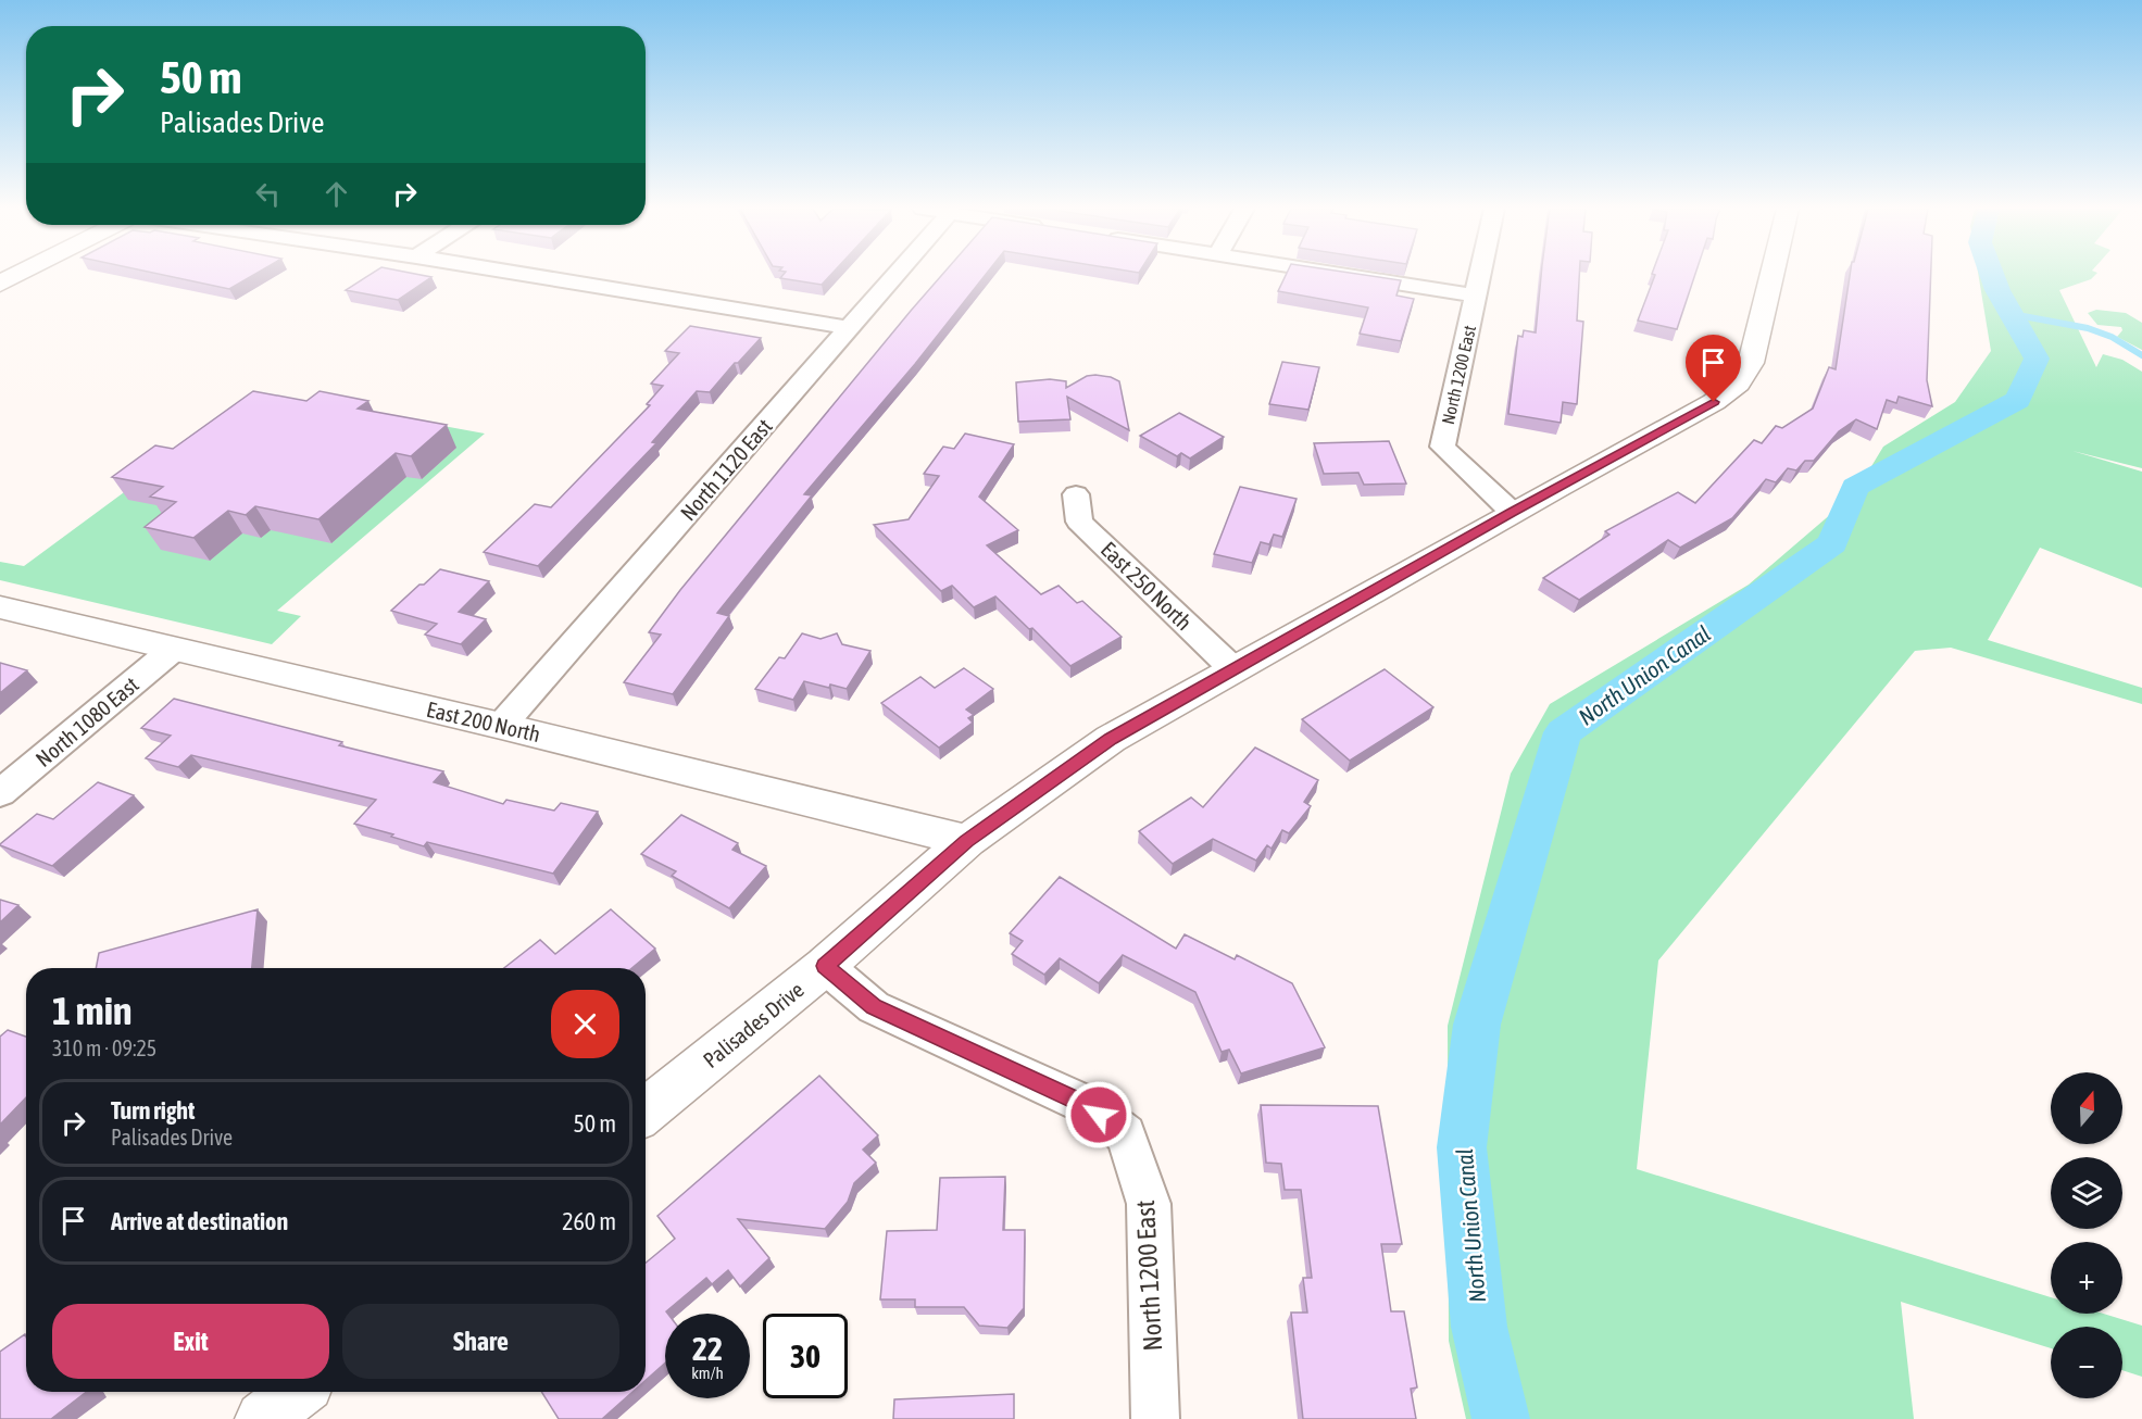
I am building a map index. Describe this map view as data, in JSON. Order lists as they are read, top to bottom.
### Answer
{
  "streets": {
    "street": [
      "North 1200 East",
      "North 1120 East",
      "East 250 North",
      "North 1080 East",
      "East 200 North",
      "Palisades Drive"
    ]
  },
  "crossings": [
    ["North 1200 East", "Palisades Drive"],
    ["North 1120 East", "East 200 North"],
    ["East 250 North", "Palisades Drive"],
    ["North 1080 East", "East 200 North"],
    ["East 200 North", "Palisades Drive"]
  ],
  "water": ["North Union Canal"],
  "north": "top",
  "page": {
    "turn": ["50 m", "Palisades Drive"],
    "heading": ["1 min", "310 m · 09:25"],
    "map_buttons": ["+", "−"],
    "list": [
      {
        "name": "Turn right",
        "note": "Palisades Drive",
        "value": "50 m"
      },
      {
        "name": "Arrive at destination",
        "value": "260 m"
      }
    ],
    "buttons": ["Exit", "Share"],
    "speed": "22 km/h",
    "limit": "30"
  }
}
